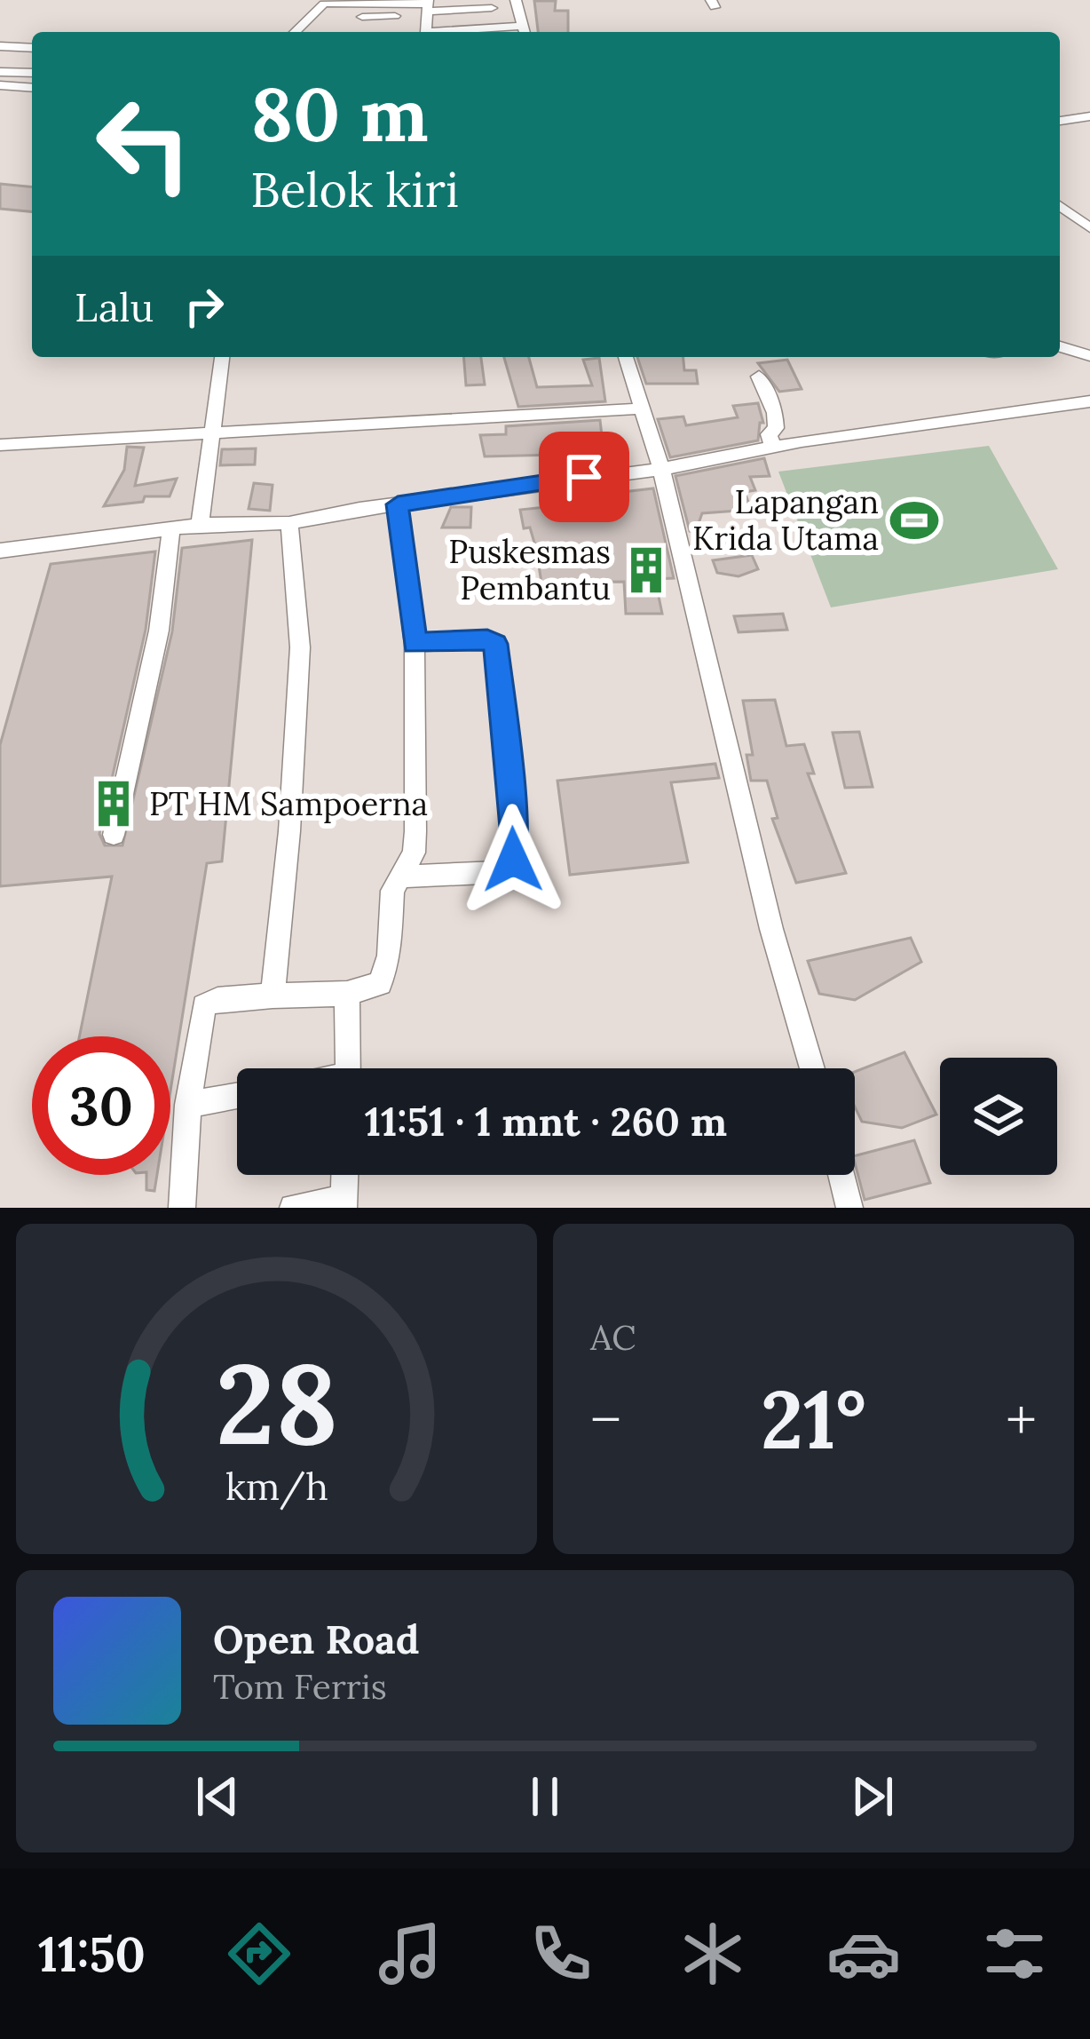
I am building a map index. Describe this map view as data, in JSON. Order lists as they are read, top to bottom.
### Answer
{
  "places": {
    "sports": ["Lapangan Krida Utama"],
    "building": ["Puskesmas Pembantu", "PT HM Sampoerna"]
  },
  "page": {
    "turn": ["80 m", "Belok kiri"],
    "then": "Lalu",
    "limit": "30",
    "trip": "11:51 · 1 mnt · 260 m",
    "tile": "AC",
    "heat": ["−", "21°", "+"],
    "song": ["Open Road", "Tom Ferris"],
    "tabs": "11:50",
    "gauge": ["28", "km/h"]
  }
}
